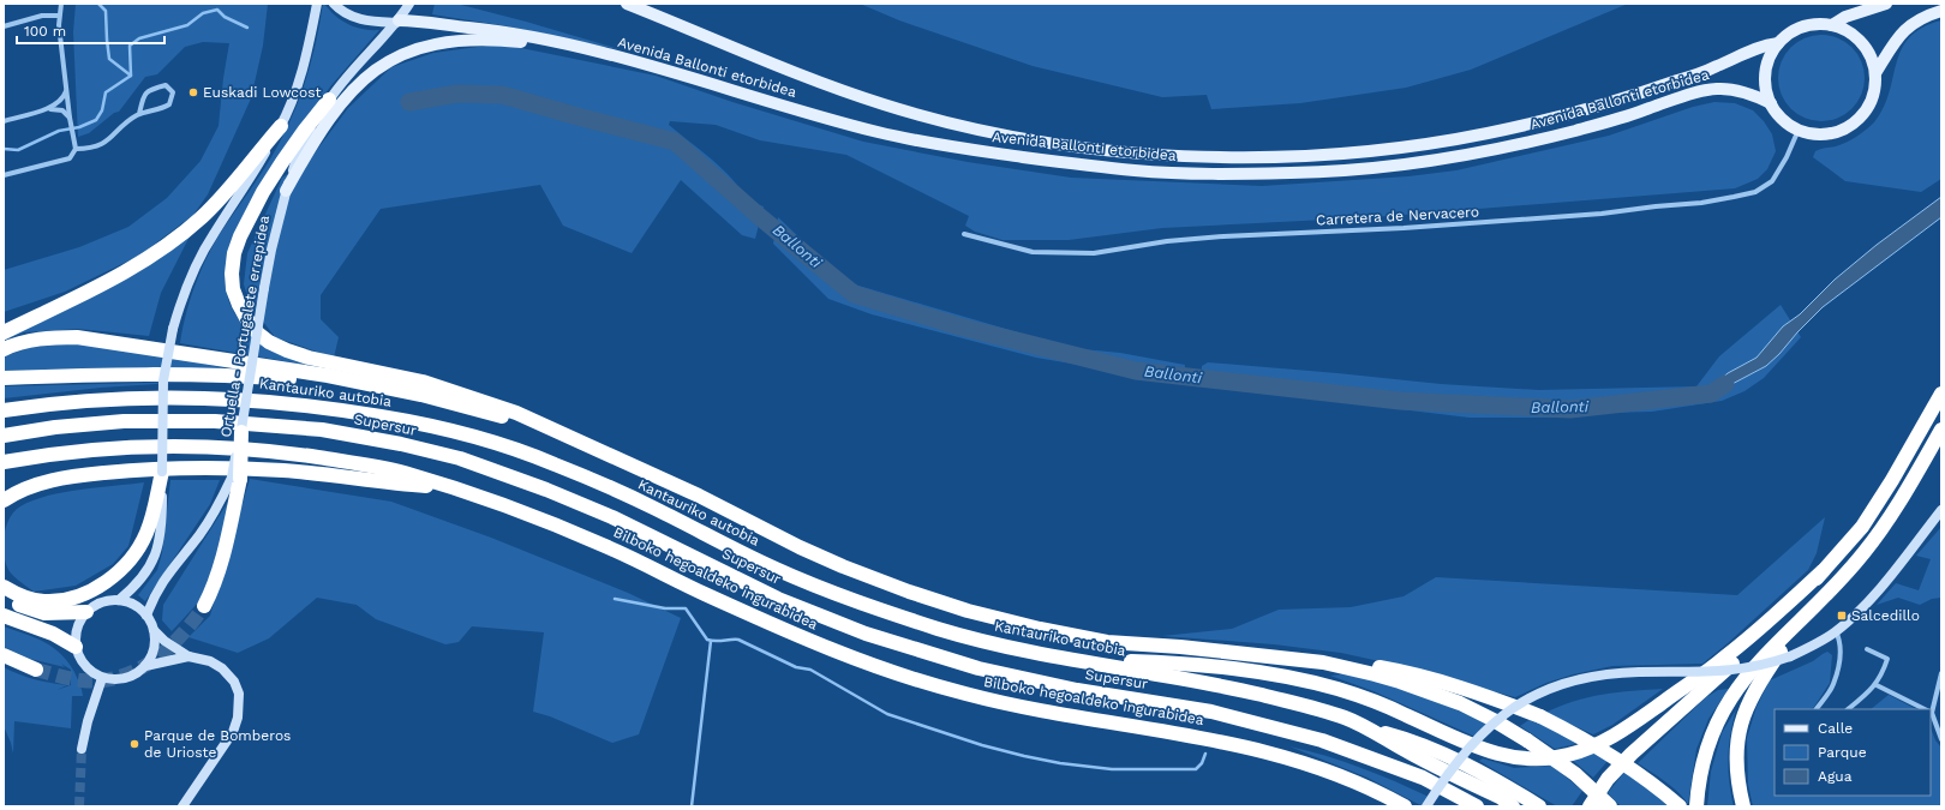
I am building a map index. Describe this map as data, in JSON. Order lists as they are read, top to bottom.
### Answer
{
  "streets": {
    "highway": ["Kantauriko autobia", "Supersur", "Bilboko hegoaldeko ingurabidea"],
    "main road": ["Avenida Ballonti etorbidea"],
    "street": ["Carretera de Nervacero", "Ortuella - Portugalete errepidea"]
  },
  "crossings": [
    ["Avenida Ballonti etorbidea", "Carretera de Nervacero"],
    ["Avenida Ballonti etorbidea", "Ortuella - Portugalete errepidea"]
  ],
  "water": ["Ballonti"],
  "places": {
    "other": ["Euskadi Lowcost", "Parque de Bomberos de Urioste"],
    "transit": ["Salcedillo"]
  },
  "legend": ["Calle", "Parque", "Agua"],
  "scale_bar": "100 m"
}
